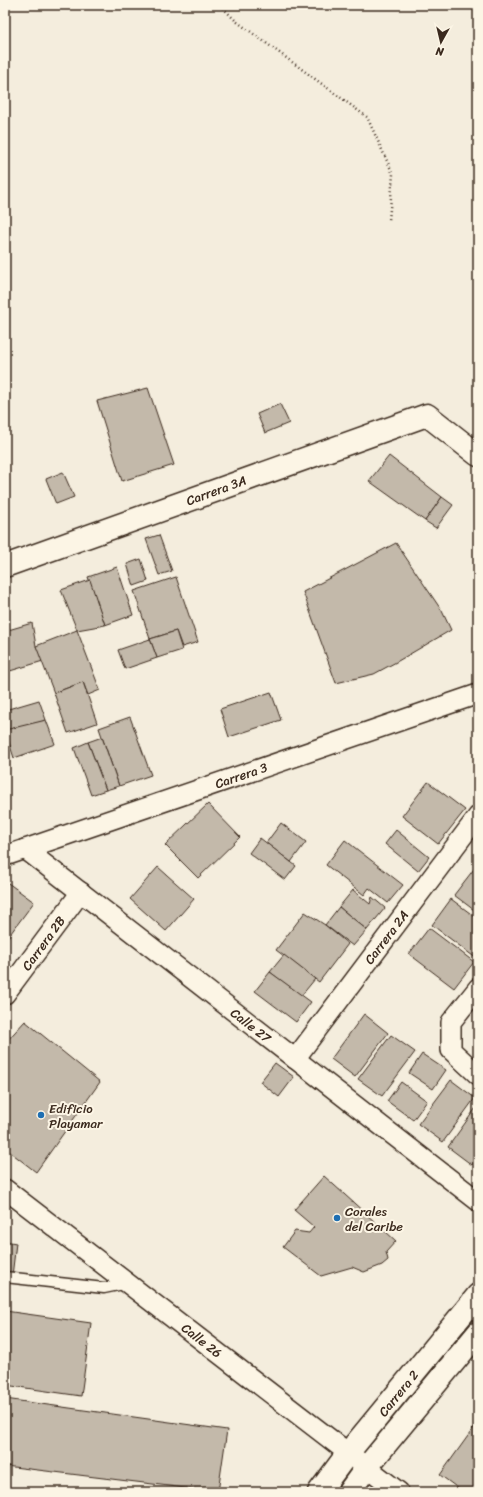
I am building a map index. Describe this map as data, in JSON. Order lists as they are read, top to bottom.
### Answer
{
  "streets": {
    "street": [
      "Carrera 3A",
      "Carrera 3",
      "Carrera 2A",
      "Carrera 2B",
      "Calle 27",
      "Calle 26",
      "Carrera 2"
    ]
  },
  "crossings": [
    ["Carrera 3", "Calle 27"],
    ["Carrera 2A", "Calle 27"],
    ["Carrera 2B", "Calle 27"],
    ["Calle 26", "Carrera 2"]
  ],
  "places": ["Edificio Playamar", "Corales del Caribe"],
  "north": "bottom"
}
